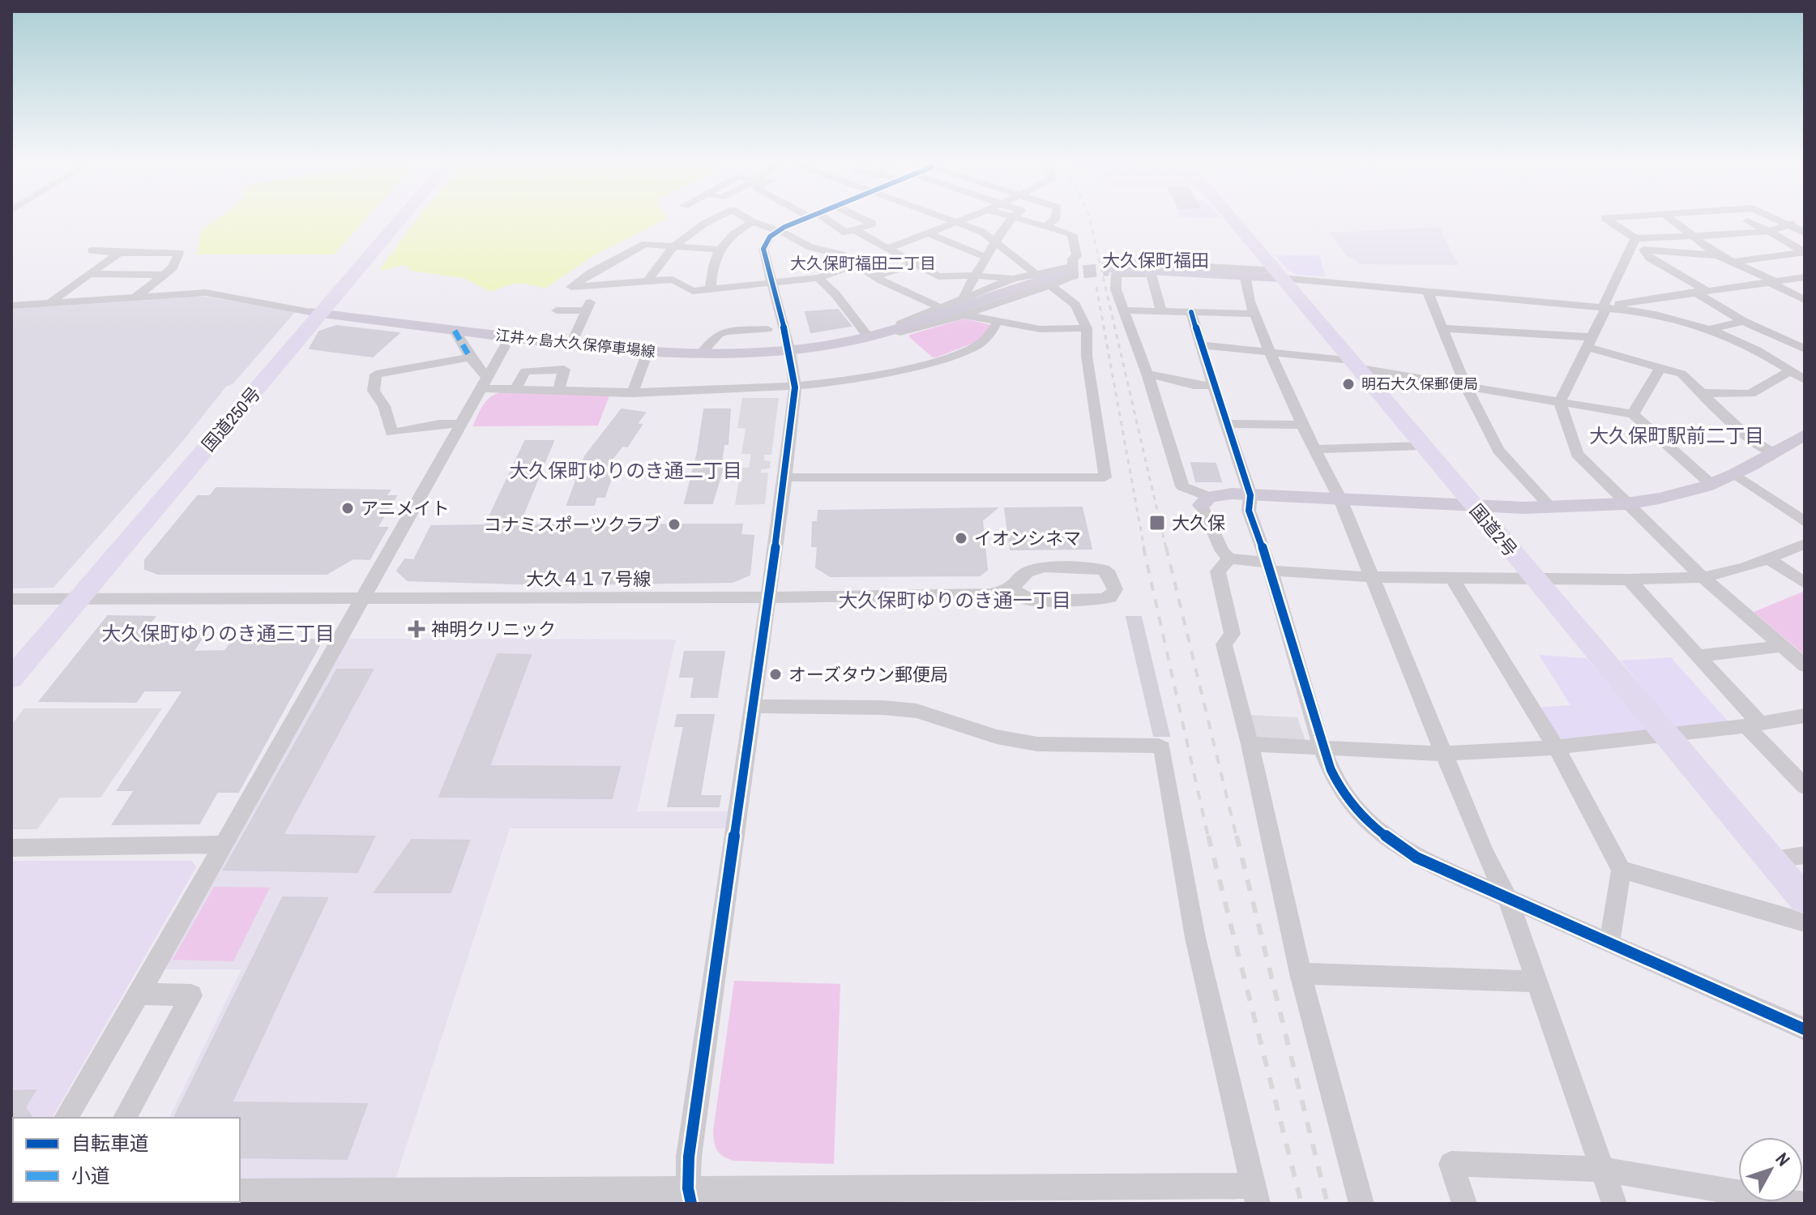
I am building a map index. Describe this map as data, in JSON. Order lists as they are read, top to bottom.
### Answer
{
  "streets": {
    "highway": ["国道250号", "国道2号"],
    "main road": ["江井ヶ島大久保停車場線"],
    "street": ["大久４１７号線"]
  },
  "crossings": [
    ["江井ヶ島大久保停車場線", "国道250号"],
    ["国道250号", "大久４１７号線"]
  ],
  "districts": [
    "大久保町福田",
    "大久保町福田二丁目",
    "大久保町駅前二丁目",
    "大久保町ゆりのき通二丁目",
    "大久保町ゆりのき通一丁目",
    "大久保町ゆりのき通三丁目"
  ],
  "places": {
    "other": [
      "明石大久保郵便局",
      "アニメイト",
      "コナミスポーツクラブ",
      "イオンシネマ",
      "オーズタウン郵便局"
    ],
    "transit": ["大久保"],
    "health": ["神明クリニック"]
  },
  "legend": ["自転車道", "小道"],
  "north": "top right"
}
